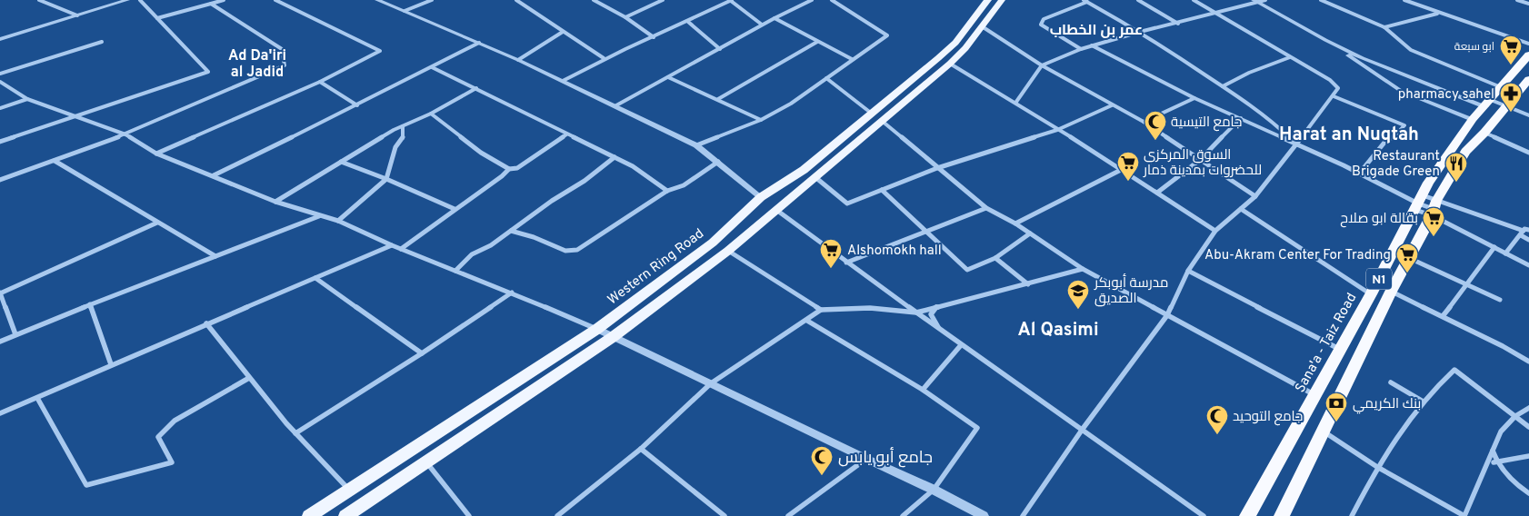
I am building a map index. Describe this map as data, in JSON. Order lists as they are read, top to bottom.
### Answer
{
  "streets": {
    "highway": ["N1", "Sana'a - Taiz Road"],
    "main road": ["Western Ring Road"]
  },
  "districts": [
    "عمر بن الخطاب",
    "Ad Da'iri al Jadid",
    "Harat an Nuqtah",
    "Al Qasimi"
  ],
  "places": {
    "supermarket": [
      "ابو سبعة",
      "السوق المركزي للحضروات بمدينة ذمار",
      "بقالة ابو صلاح",
      "Alshomokh hall",
      "Abu-Akram Center For Trading"
    ],
    "pharmacy": ["pharmacy sahel"],
    "mosque": ["جامع التيسية", "جامع التوحيد", "جامع أبو يابس"],
    "restaurant": ["Restaurant Brigade Green"],
    "school or university": ["مدرسة أبوبكر الصديق"],
    "bank": ["بنك الكريمي"]
  }
}
